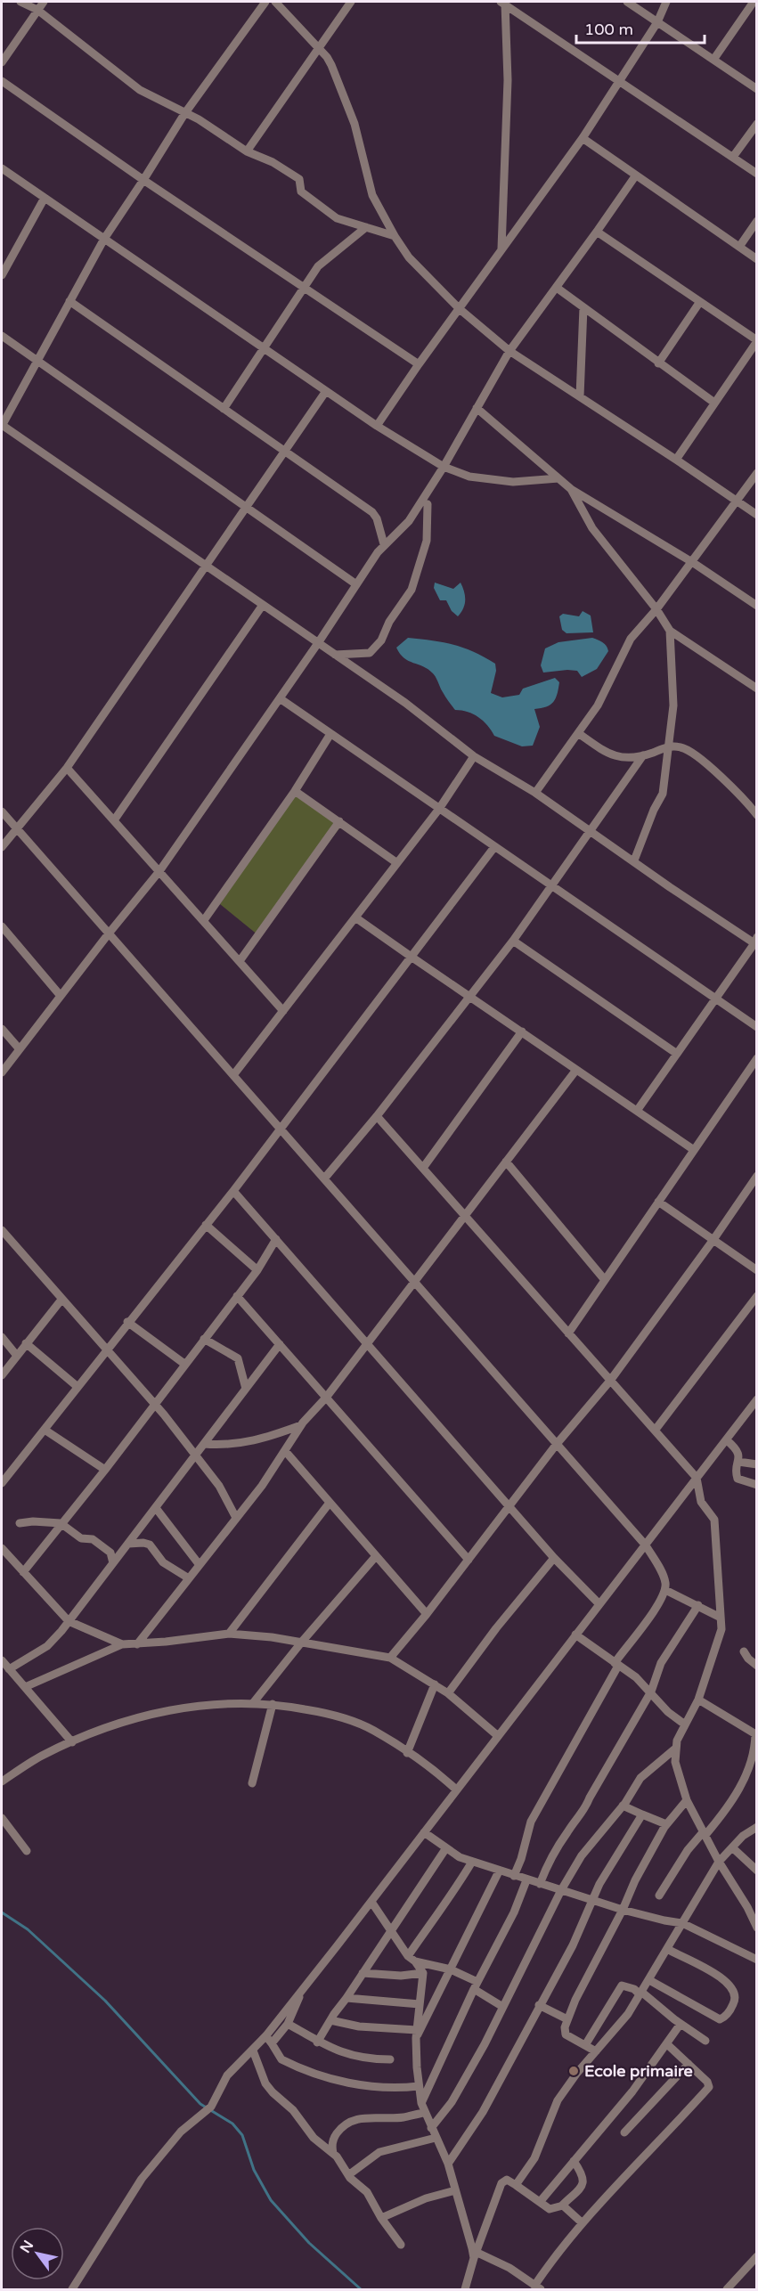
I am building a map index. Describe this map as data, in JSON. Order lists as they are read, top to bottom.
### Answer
{
  "places": ["Ecole primaire"],
  "scale_bar": "100 m",
  "north": "top left"
}
